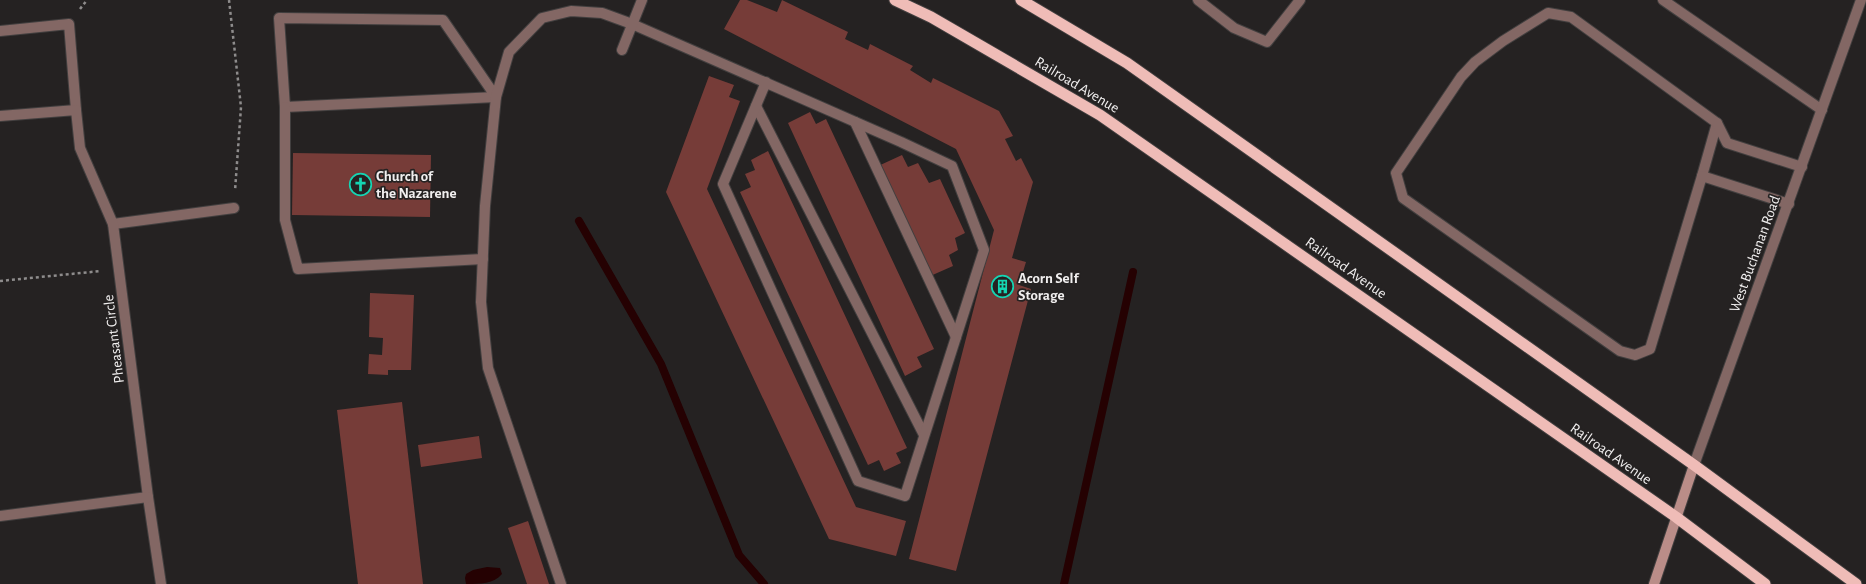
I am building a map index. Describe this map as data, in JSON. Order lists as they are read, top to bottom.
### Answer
{
  "streets": {
    "highway": ["Railroad Avenue"],
    "main road": ["West Buchanan Road"],
    "street": ["Pheasant Circle"]
  },
  "crossings": [
    ["Railroad Avenue", "West Buchanan Road"]
  ],
  "places": {
    "church": ["Church of the Nazarene"],
    "building": ["Acorn Self Storage"]
  }
}
